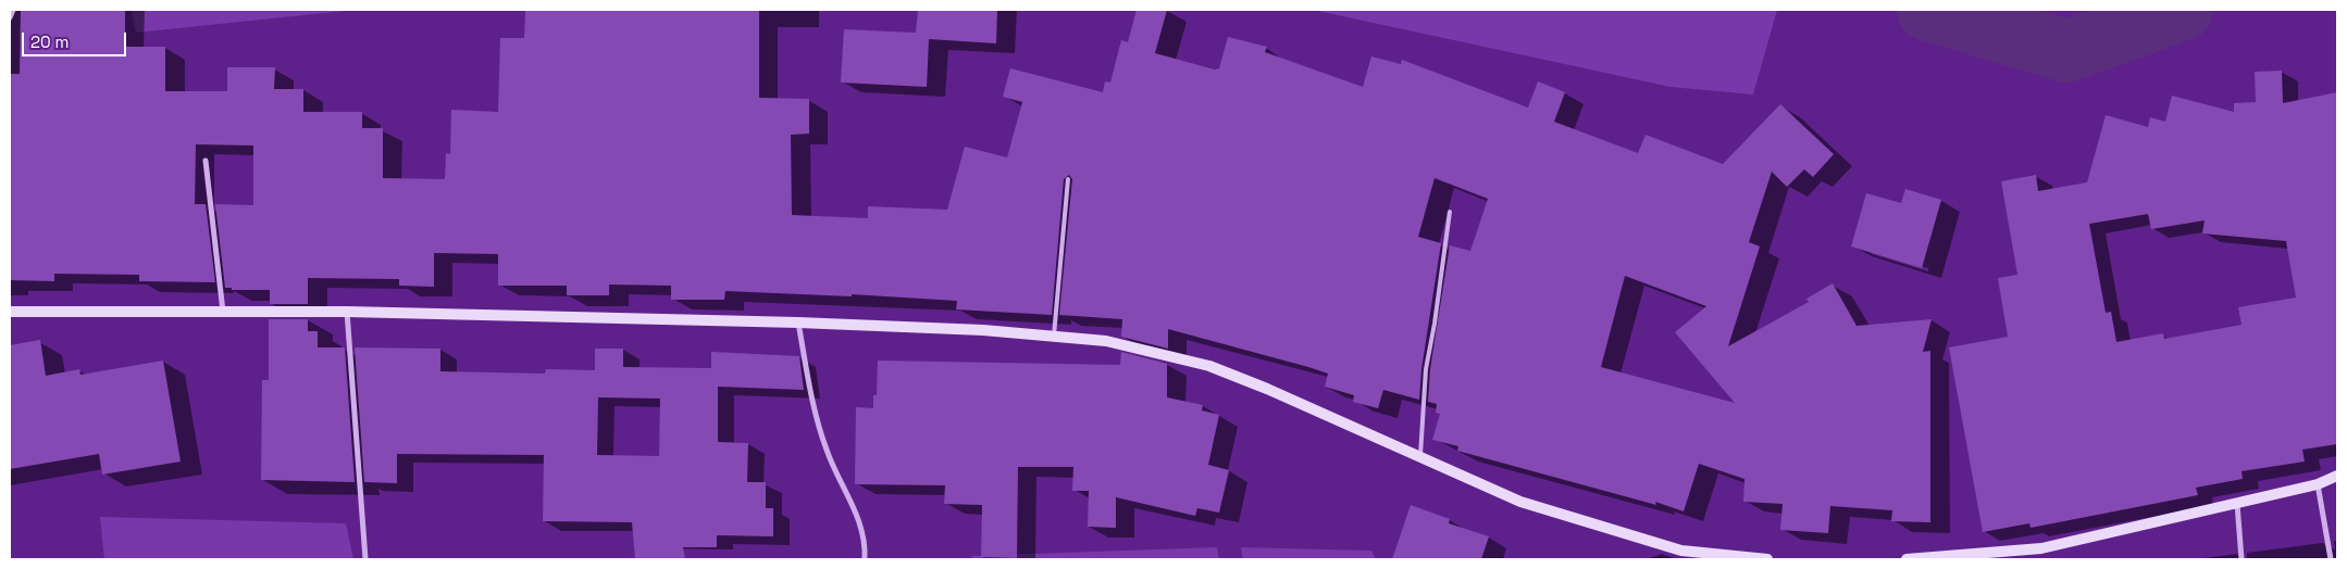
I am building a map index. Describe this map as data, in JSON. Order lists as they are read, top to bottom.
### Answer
{
  "scale_bar": "20 m"
}
